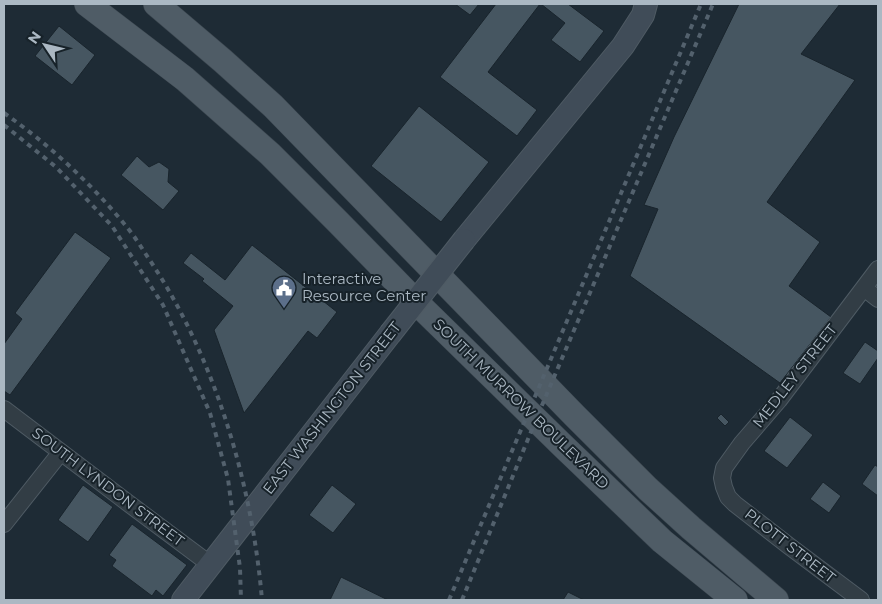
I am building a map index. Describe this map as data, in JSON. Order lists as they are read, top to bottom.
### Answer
{
  "streets": {
    "main road": ["SOUTH MURROW BOULEVARD"],
    "street": [
      "MEDLEY STREET",
      "EAST WASHINGTON STREET",
      "SOUTH LYNDON STREET",
      "PLOTT STREET"
    ]
  },
  "crossings": [
    ["MEDLEY STREET", "PLOTT STREET"],
    ["EAST WASHINGTON STREET", "SOUTH LYNDON STREET"]
  ],
  "places": {
    "public building": ["Interactive Resource Center"]
  },
  "north": "top left"
}
